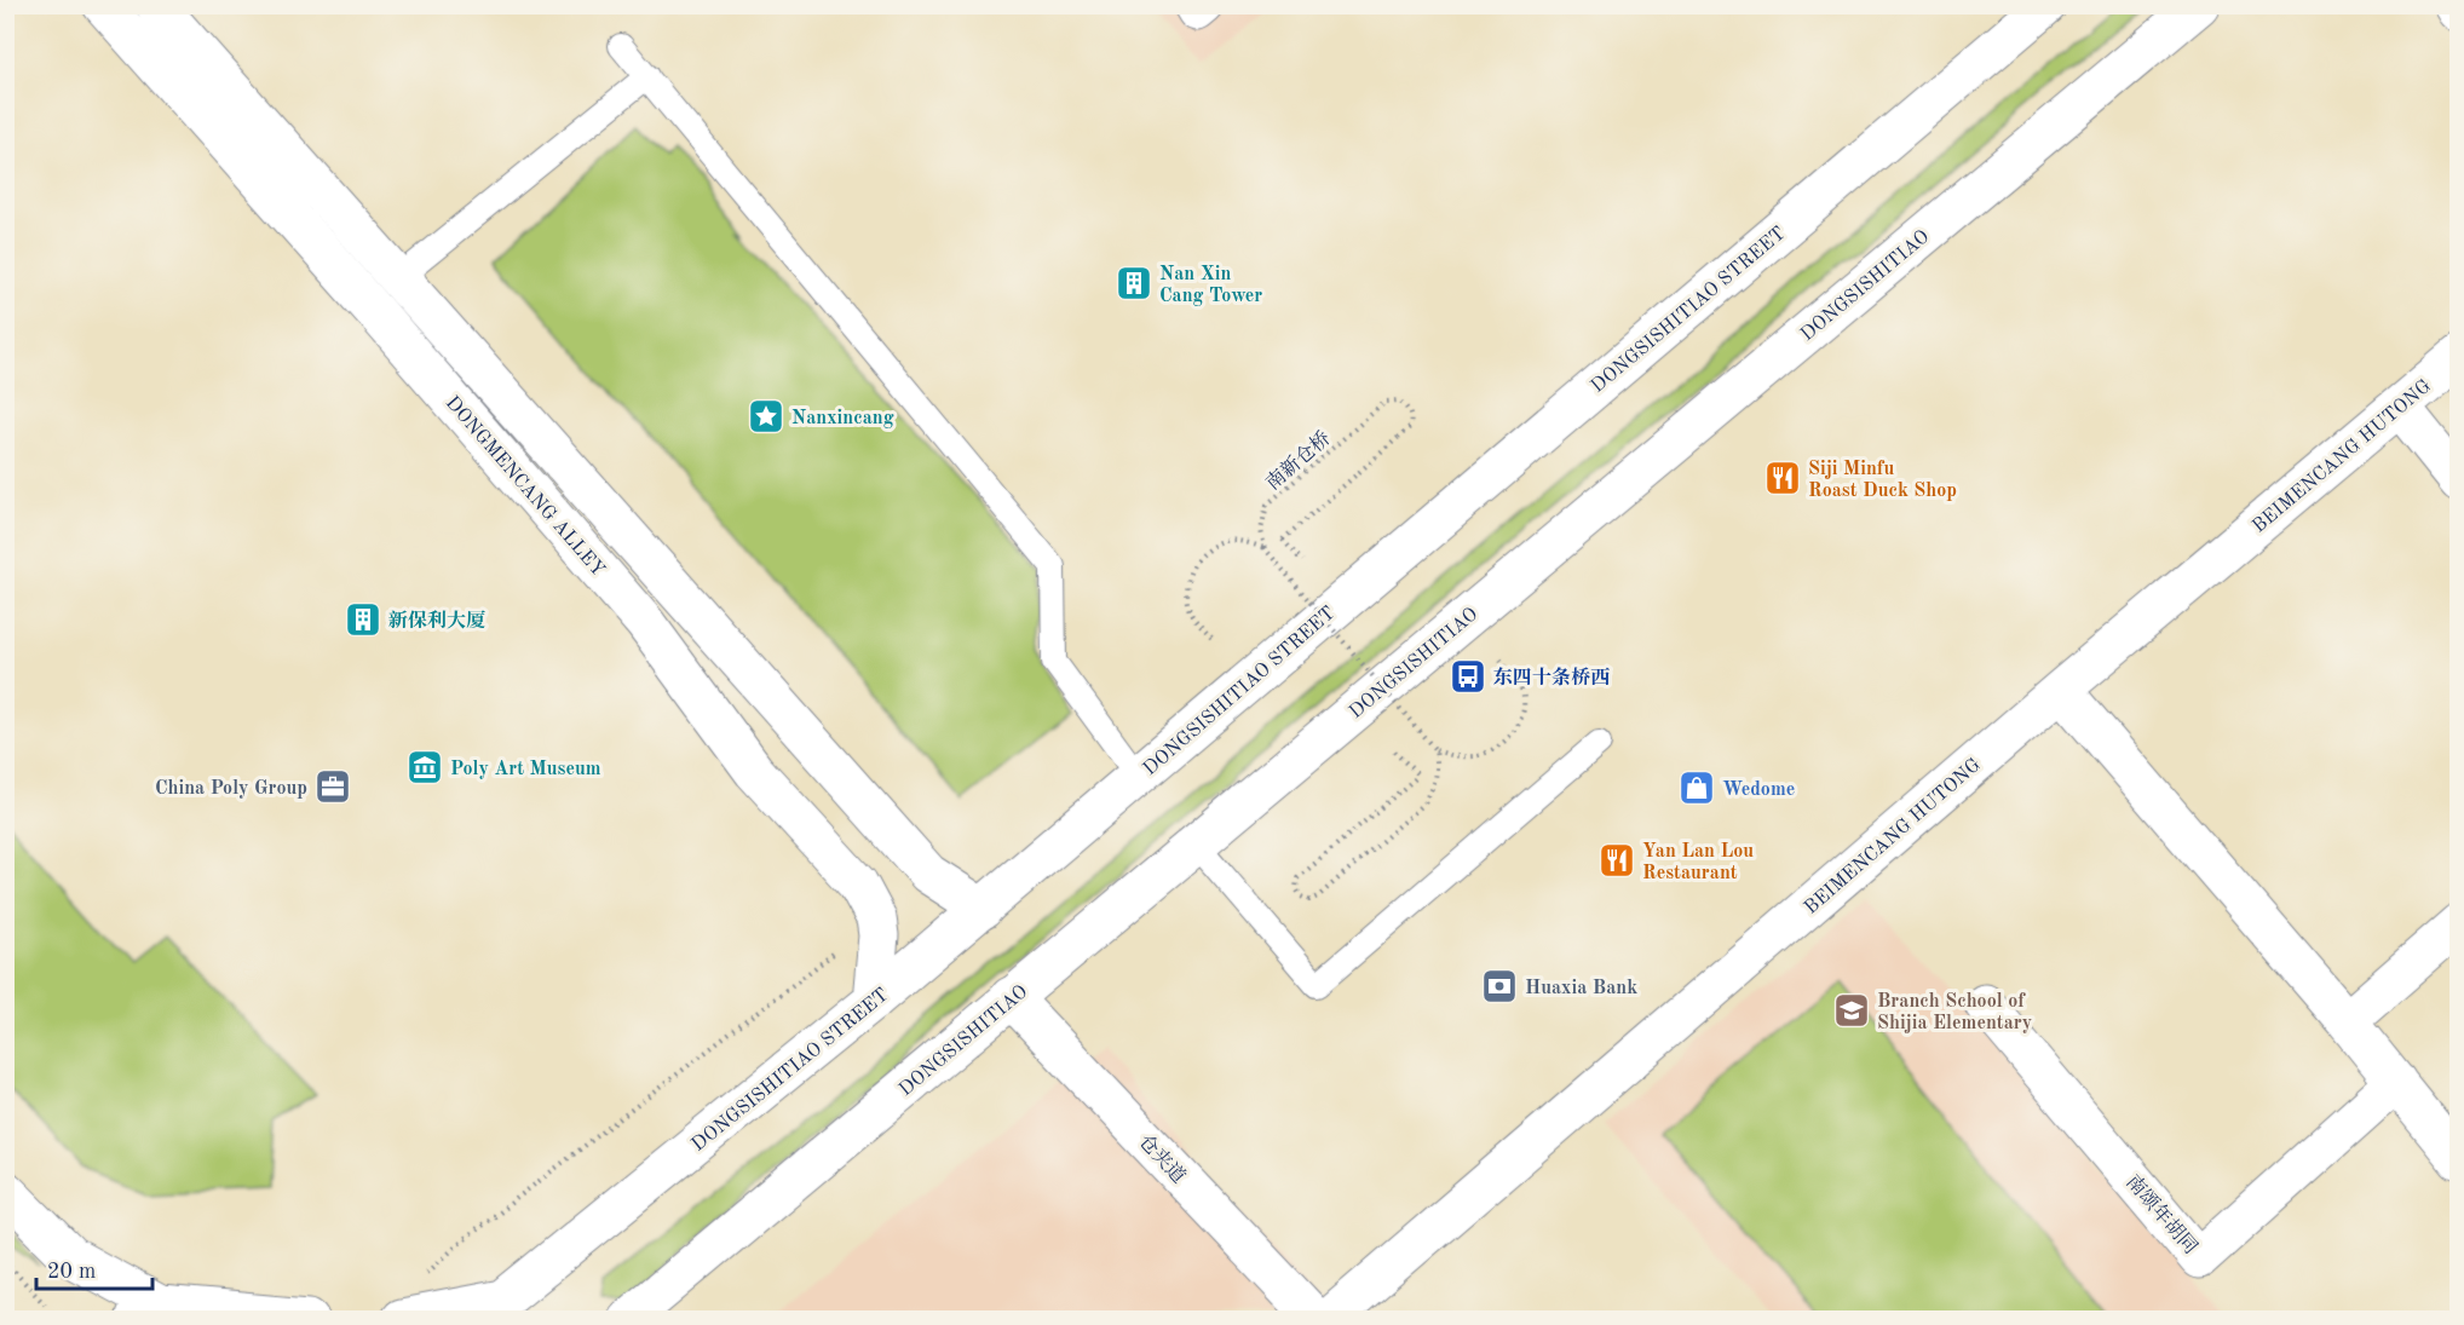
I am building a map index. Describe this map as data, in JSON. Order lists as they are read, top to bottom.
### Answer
{
  "streets": {
    "street": [
      "DONGSISHITIAO",
      "DONGSISHITIAO STREET",
      "BEIMENCANG HUTONG",
      "DONGMENCANG ALLEY",
      "仓夹道",
      "南颂年胡同"
    ],
    "path": ["南新仓桥"]
  },
  "crossings": [
    ["DONGSISHITIAO", "仓夹道"],
    ["DONGSISHITIAO STREET", "DONGMENCANG ALLEY"]
  ],
  "places": {
    "building": ["Nan Xin Cang Tower", "新保利大厦"],
    "place": ["Nanxincang"],
    "restaurant": ["Siji Minfu Roast Duck Shop", "Yan Lan Lou Restaurant"],
    "bus stop": ["东四十条桥西"],
    "museum": ["Poly Art Museum"],
    "office": ["China Poly Group"],
    "shop": ["Wedome"],
    "bank": ["Huaxia Bank"],
    "school or university": ["Branch School of Shijia Elementary"]
  },
  "scale_bar": "20 m"
}
